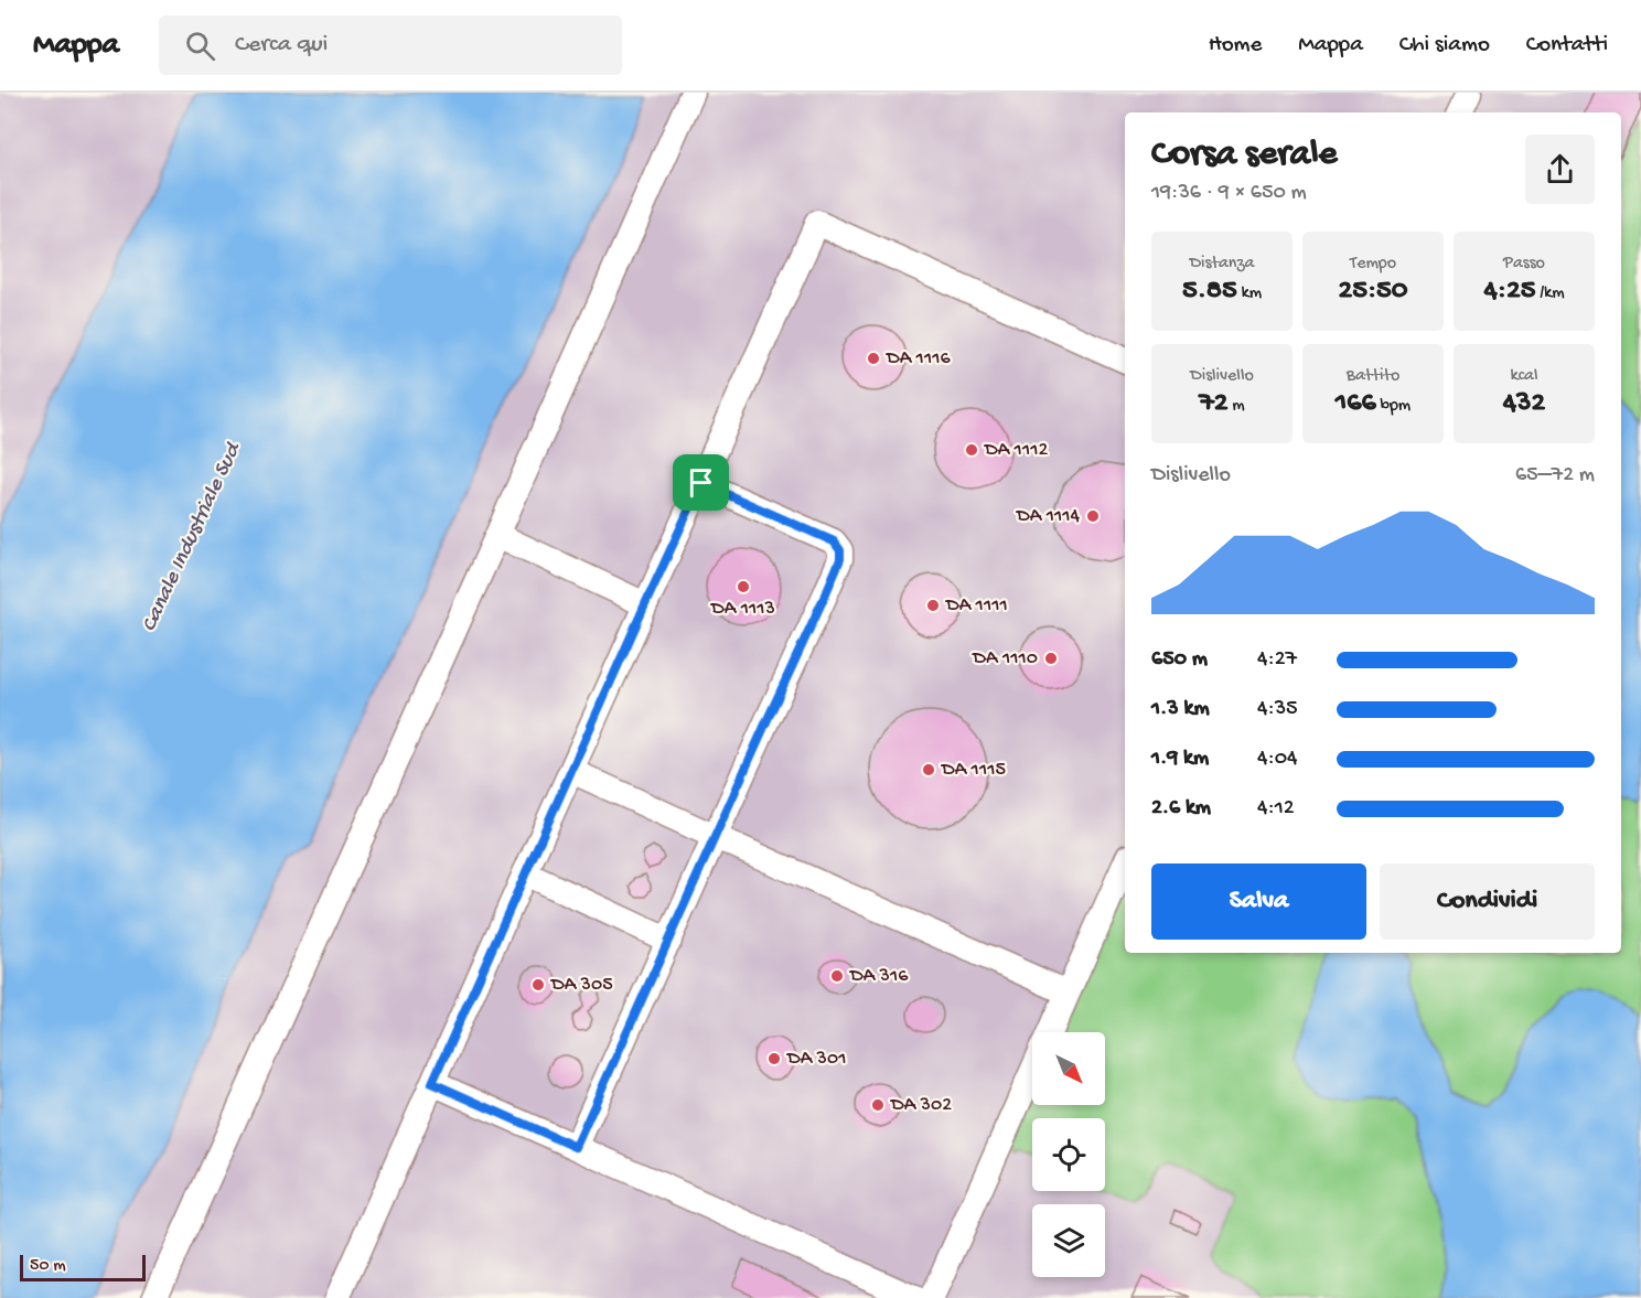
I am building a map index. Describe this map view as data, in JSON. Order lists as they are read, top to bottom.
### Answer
{
  "water": ["Canale Industriale Sud"],
  "places": [
    "DA 1116",
    "DA 1112",
    "DA 1114",
    "DA 1113",
    "DA 1111",
    "DA 1110",
    "DA 1115",
    "DA 316",
    "DA 305",
    "DA 301",
    "DA 302"
  ],
  "scale_bar": "50 m",
  "north": "bottom right",
  "page": {
    "header": "Mappa",
    "search": "Cerca qui",
    "nav": [
      "Home",
      "Mappa",
      "Chi siamo",
      "Contatti"
    ],
    "heading": ["Corsa serale", "19:36 · 9 × 650 m"],
    "stats": [
      ["Distanza", "5.85 km"],
      ["Tempo", "25:50"],
      ["Passo", "4:25 /km"],
      ["Dislivello", "72 m"],
      ["Battito", "166 bpm"],
      ["kcal", "432"]
    ],
    "chart": ["Dislivello", "65–72 m"],
    "list": [
      {
        "name": "650 m",
        "note": "4:27"
      },
      {
        "name": "1.3 km",
        "note": "4:35"
      },
      {
        "name": "1.9 km",
        "note": "4:04"
      },
      {
        "name": "2.6 km",
        "note": "4:12"
      }
    ],
    "buttons": ["Salva", "Condividi"],
    "scale": "50 m"
  }
}
